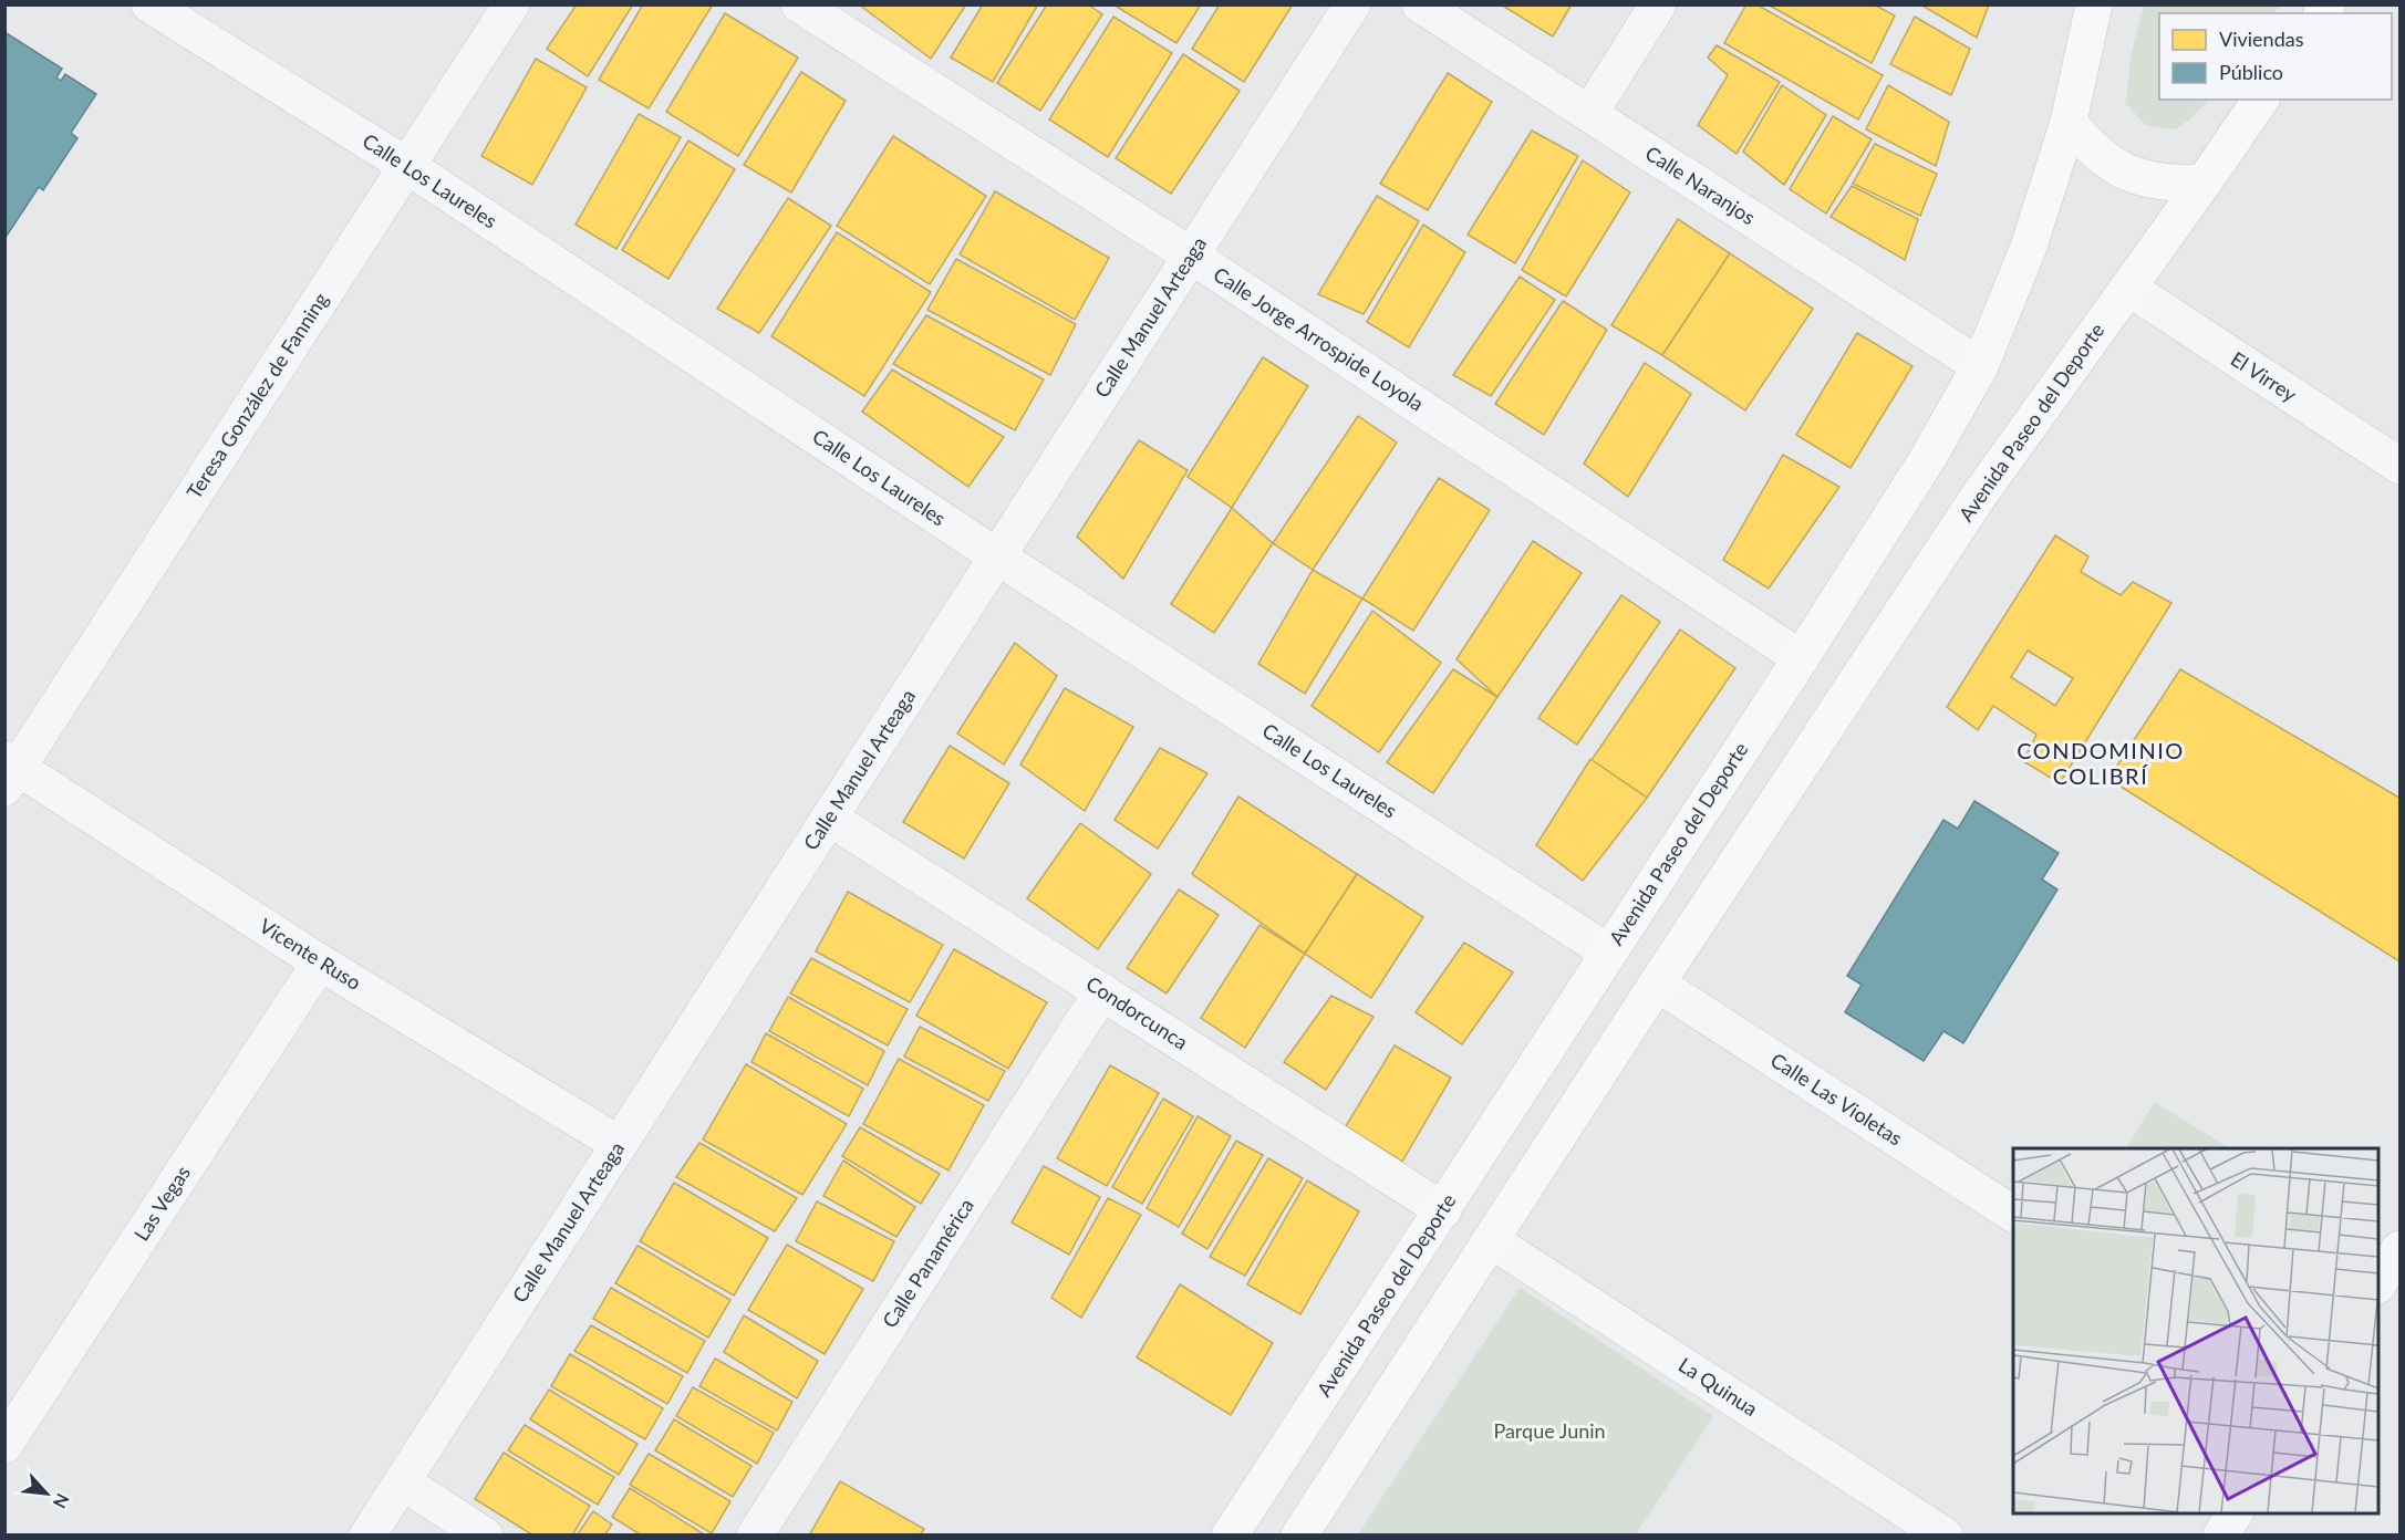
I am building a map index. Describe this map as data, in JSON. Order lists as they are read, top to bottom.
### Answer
{
  "streets": {
    "main road": ["Avenida Paseo del Deporte"],
    "street": [
      "Calle Los Laureles",
      "Calle Naranjos",
      "Calle Manuel Arteaga",
      "Calle Jorge Arrospide Loyola",
      "El Virrey",
      "Teresa González de Fanning",
      "Vicente Ruso",
      "Condorcunca",
      "Calle Las Violetas",
      "Las Vegas",
      "Calle Panamérica",
      "La Quinua"
    ]
  },
  "crossings": [
    ["Calle Los Laureles", "Calle Manuel Arteaga"],
    ["Calle Los Laureles", "Teresa González de Fanning"],
    ["Calle Los Laureles", "Avenida Paseo del Deporte"],
    ["Calle Naranjos", "Avenida Paseo del Deporte"],
    ["Calle Manuel Arteaga", "Calle Jorge Arrospide Loyola"],
    ["Calle Manuel Arteaga", "Vicente Ruso"],
    ["Calle Manuel Arteaga", "Condorcunca"],
    ["Calle Jorge Arrospide Loyola", "Avenida Paseo del Deporte"],
    ["El Virrey", "Avenida Paseo del Deporte"],
    ["Teresa González de Fanning", "Vicente Ruso"],
    ["Avenida Paseo del Deporte", "Condorcunca"],
    ["Avenida Paseo del Deporte", "Calle Las Violetas"],
    ["Avenida Paseo del Deporte", "La Quinua"],
    ["Vicente Ruso", "Las Vegas"],
    ["Condorcunca", "Calle Panamérica"]
  ],
  "districts": ["CONDOMINIO COLIBRÍ"],
  "parks": ["Parque Junin"],
  "legend": ["Viviendas", "Público"],
  "north": "bottom right"
}
